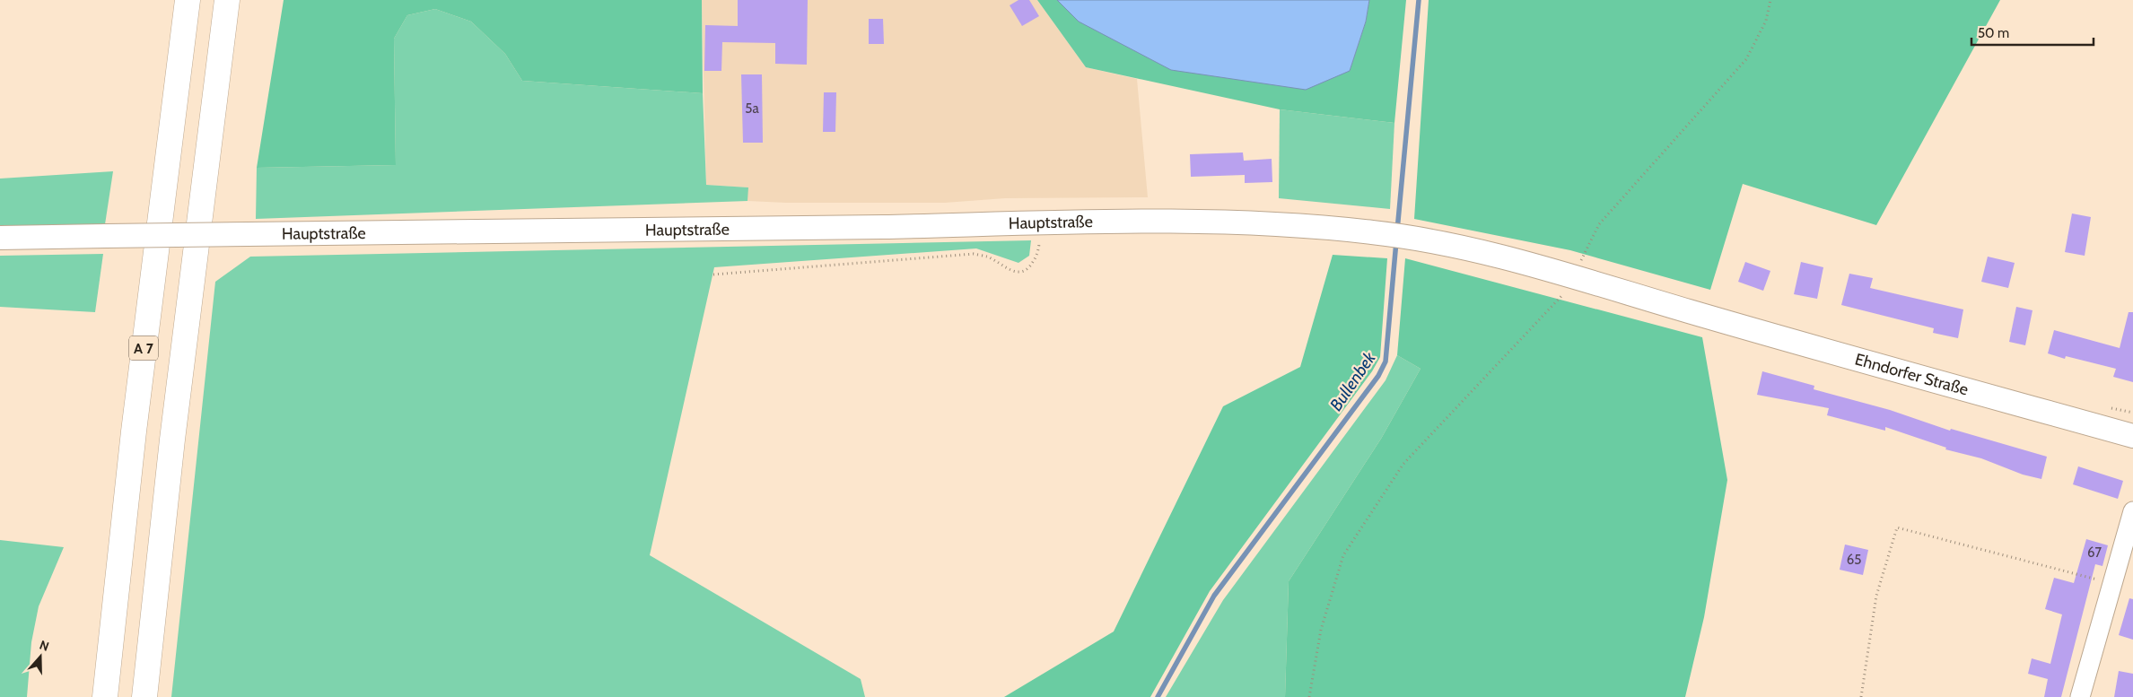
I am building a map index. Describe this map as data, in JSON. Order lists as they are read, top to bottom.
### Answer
{
  "streets": {
    "highway": ["A 7"],
    "street": ["Hauptstraße", "Ehndorfer Straße"]
  },
  "crossings": [
    ["Hauptstraße", "Ehndorfer Straße"]
  ],
  "water": ["Bullenbek"],
  "house_numbers": ["5a", "67", "65"],
  "scale_bar": "50 m",
  "north": "top"
}
